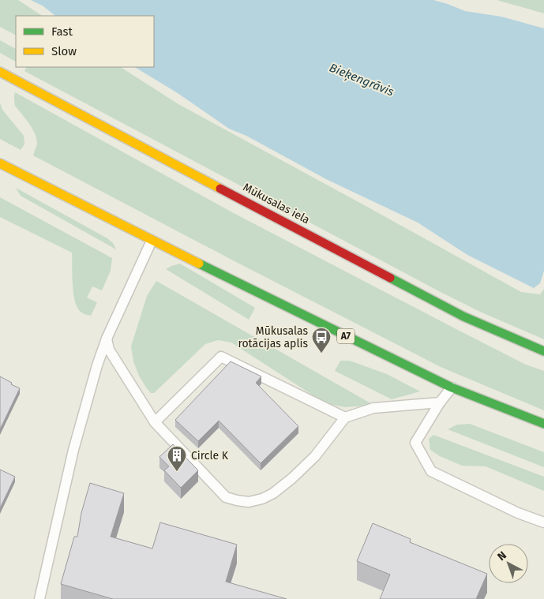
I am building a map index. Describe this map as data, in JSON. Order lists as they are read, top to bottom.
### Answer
{
  "streets": {
    "highway": ["Mūkusalas iela", "A7"]
  },
  "water": ["Bieķengrāvis"],
  "places": {
    "bus stop": ["Mūkusalas rotācijas aplis"],
    "building": ["Circle K"]
  },
  "legend": ["Fast", "Slow"],
  "north": "top left"
}
